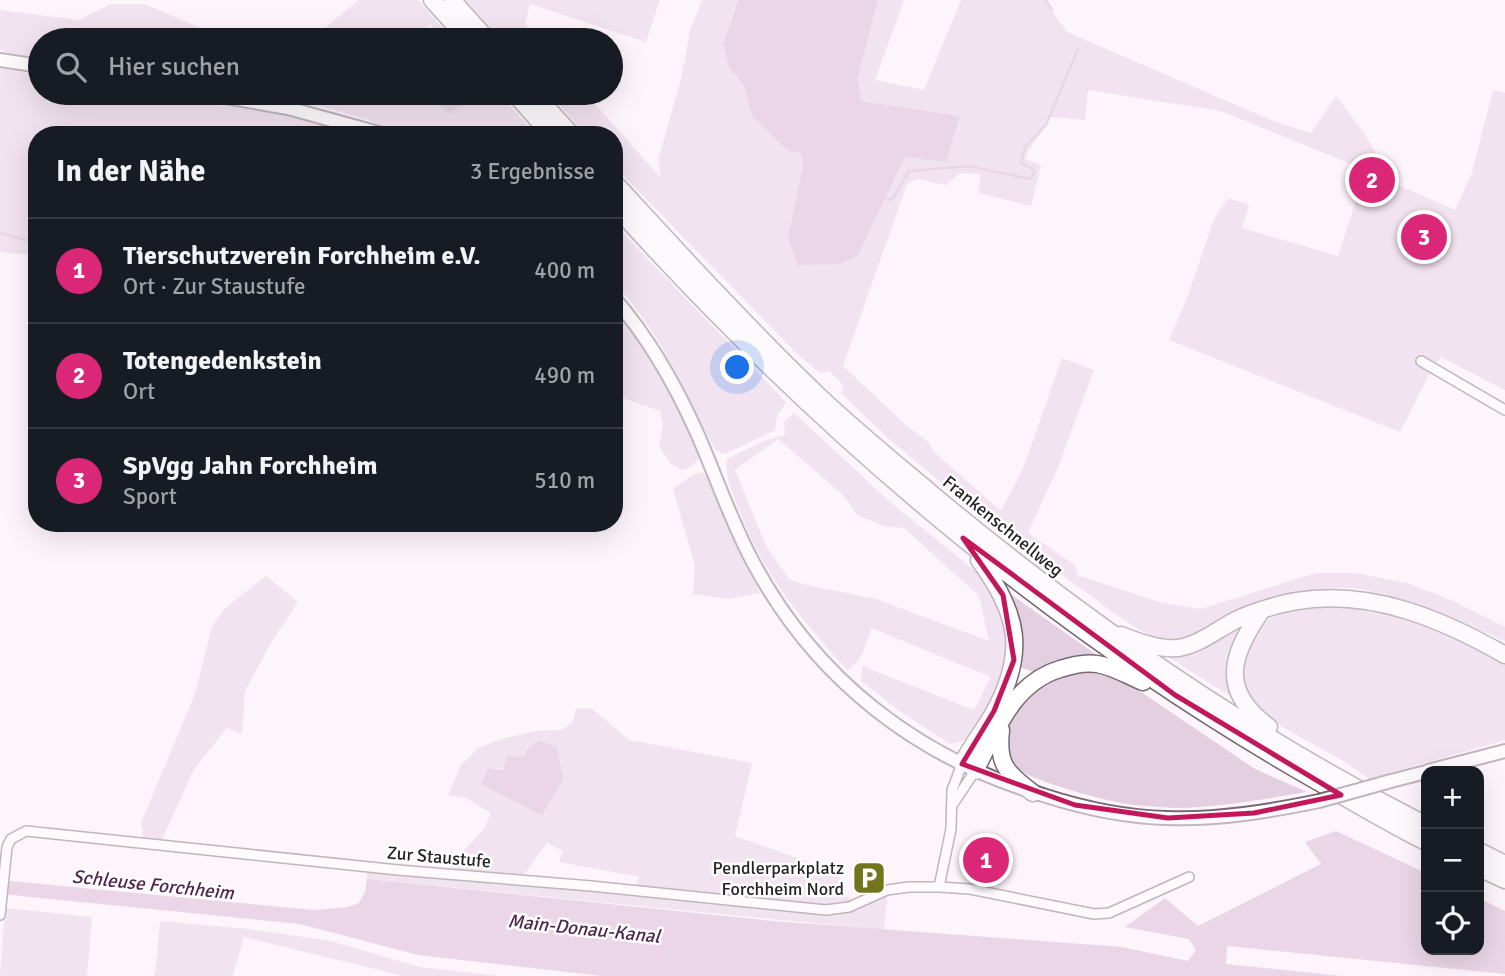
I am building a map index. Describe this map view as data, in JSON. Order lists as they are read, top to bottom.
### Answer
{
  "streets": {
    "highway": ["Frankenschnellweg"],
    "street": ["Zur Staustufe"]
  },
  "water": ["Schleuse Forchheim", "Main-Donau-Kanal"],
  "places": {
    "parking": ["Pendlerparkplatz Forchheim Nord"]
  },
  "page": {
    "search": "Hier suchen",
    "heading": ["In der Nähe", "3 Ergebnisse"],
    "pins": ["2", "3", "1"],
    "list": [
      {
        "mark": "1",
        "name": "Tierschutzverein Forchheim e.V.",
        "note": "Ort · Zur Staustufe",
        "value": "400 m"
      },
      {
        "mark": "2",
        "name": "Totengedenkstein",
        "note": "Ort",
        "value": "490 m"
      },
      {
        "mark": "3",
        "name": "SpVgg Jahn Forchheim",
        "note": "Sport",
        "value": "510 m"
      }
    ],
    "map_buttons": ["+", "−"]
  }
}
